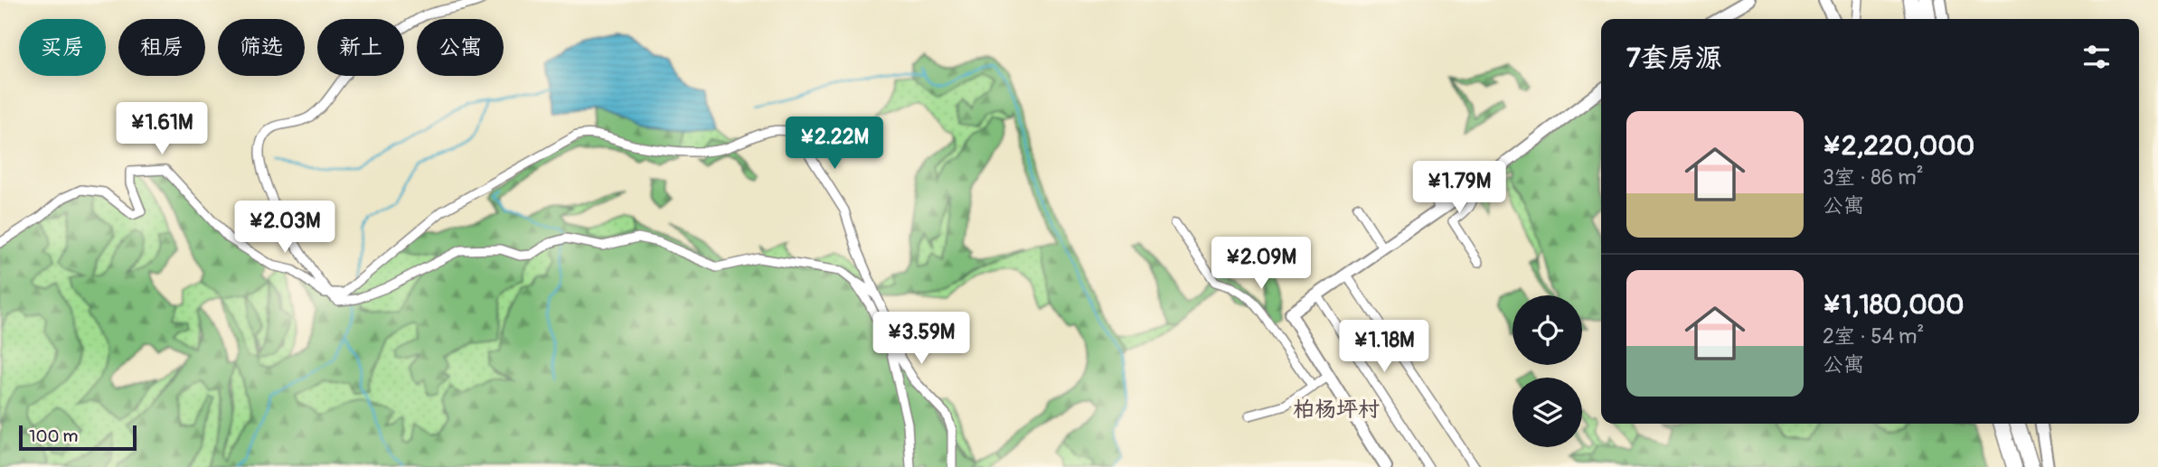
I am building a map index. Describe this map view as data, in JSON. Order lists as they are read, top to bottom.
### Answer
{
  "districts": ["柏杨坪村"],
  "scale_bar": "100 m",
  "page": {
    "chip": [
      "买房",
      "租房",
      "筛选",
      "新上",
      "公寓"
    ],
    "heading": "7套房源",
    "list": [
      {
        "name": "¥2,220,000",
        "note": "3室 · 86 m² · 公寓"
      },
      {
        "name": "¥1,180,000",
        "note": "2室 · 54 m² · 公寓"
      }
    ],
    "price": [
      "¥1.61M",
      "¥2.22M",
      "¥1.79M",
      "¥2.03M",
      "¥2.09M",
      "¥3.59M",
      "¥1.18M"
    ],
    "scale": "100 m"
  }
}
